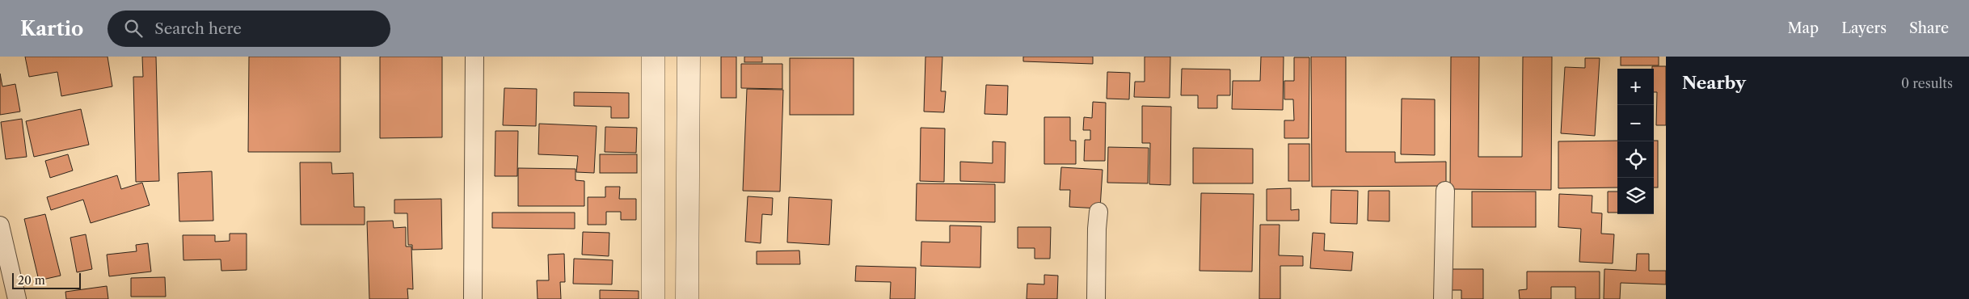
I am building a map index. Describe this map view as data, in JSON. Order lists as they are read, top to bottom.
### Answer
{
  "scale_bar": "20 m",
  "page": {
    "header": "Kartio",
    "search": "Search here",
    "nav": ["Map", "Layers", "Share"],
    "heading": ["Nearby", "0 results"],
    "map_buttons": ["+", "−"],
    "scale": "20 m"
  }
}
